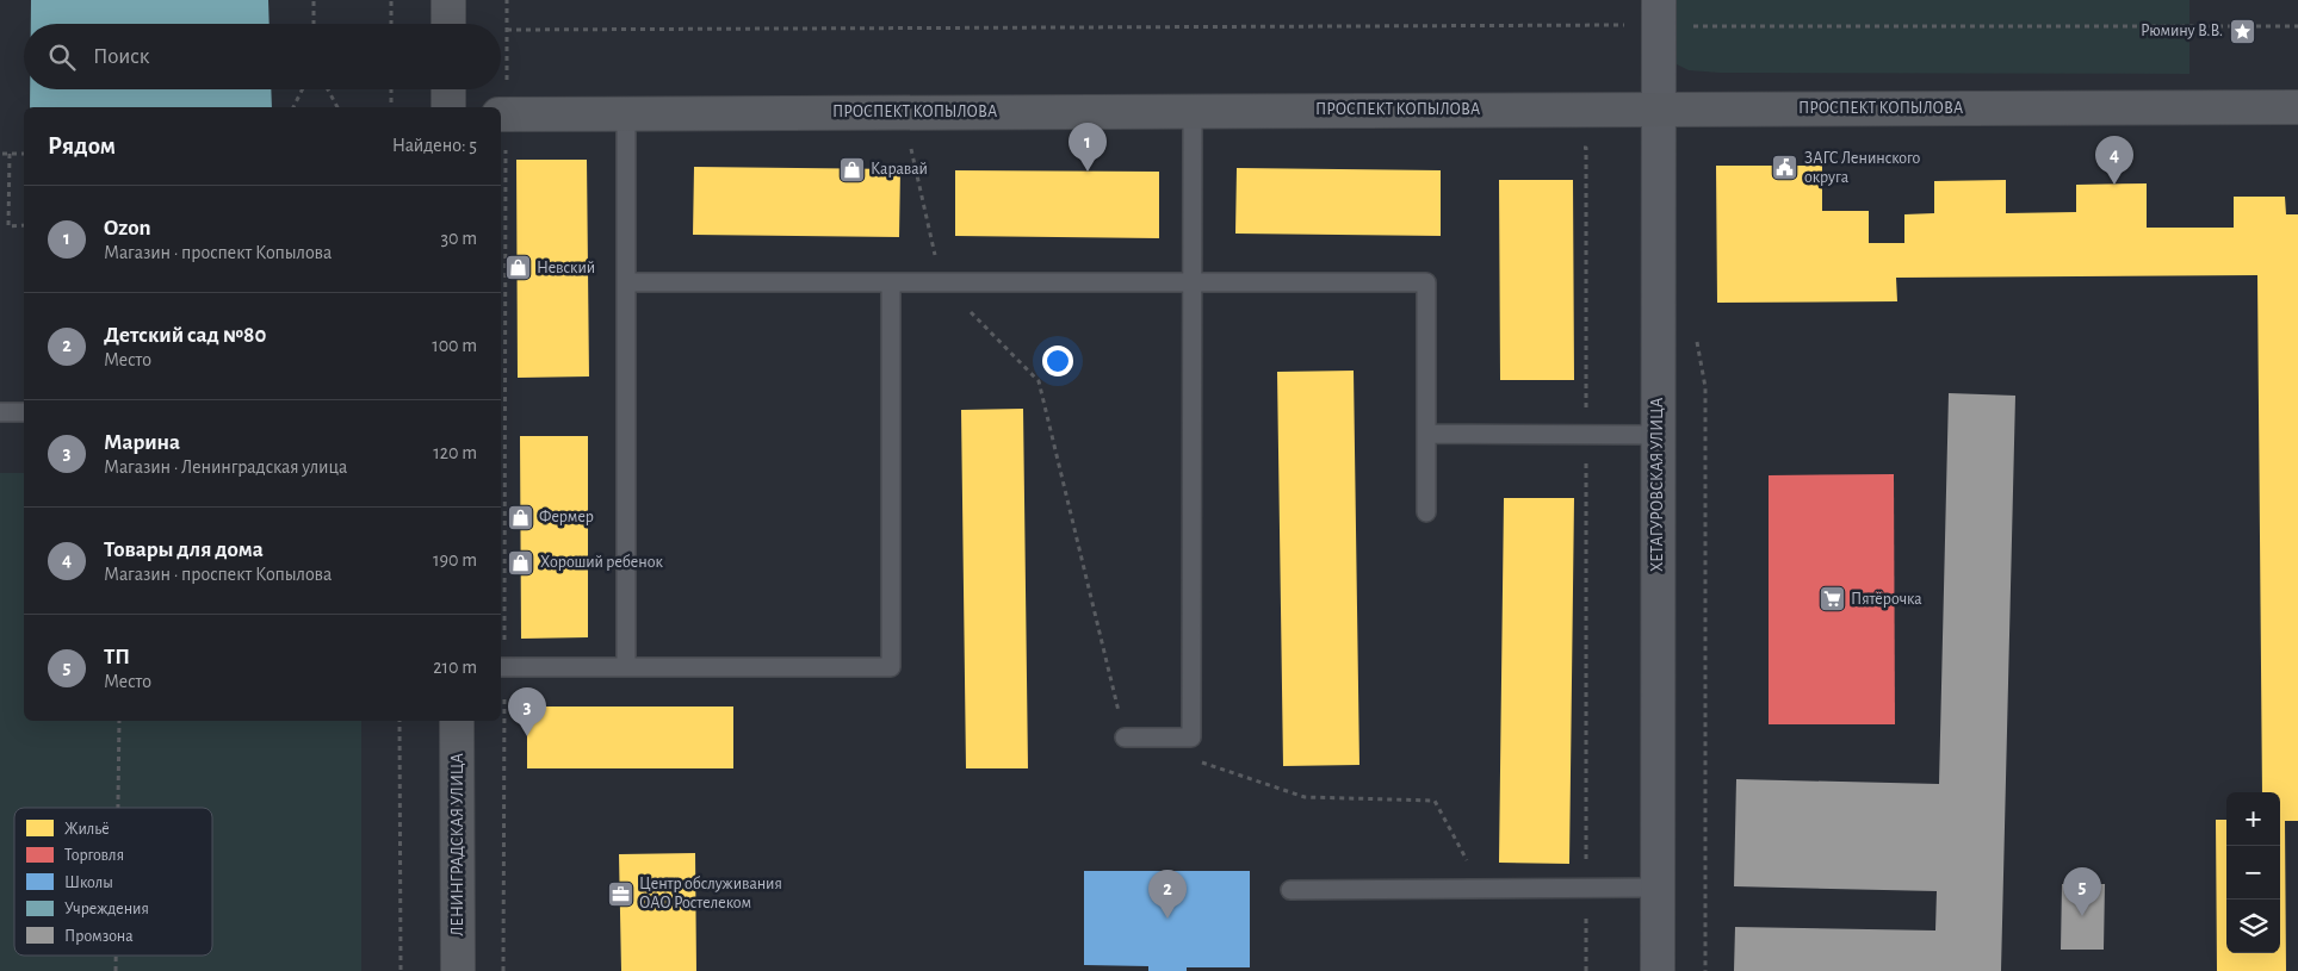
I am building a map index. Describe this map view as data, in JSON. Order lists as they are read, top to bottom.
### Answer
{
  "streets": {
    "street": ["ПРОСПЕКТ КОПЫЛОВА", "ХЕТАГУРОВСКАЯ УЛИЦА", "ЛЕНИНГРАДСКАЯ УЛИЦА"]
  },
  "crossings": [
    ["ПРОСПЕКТ КОПЫЛОВА", "ХЕТАГУРОВСКАЯ УЛИЦА"]
  ],
  "places": {
    "place": ["Рюмину В.В."],
    "public building": ["ЗАГС Ленинского округа"],
    "shop": [
      "Каравай",
      "Невский",
      "Фермер",
      "Хороший ребенок"
    ],
    "supermarket": ["Пятёрочка"],
    "office": ["Центр обслуживания ОАО Ростелеком"]
  },
  "legend": [
    "Жильё",
    "Торговля",
    "Школы",
    "Учреждения",
    "Промзона"
  ],
  "page": {
    "search": "Поиск",
    "heading": ["Рядом", "Найдено: 5"],
    "pins": [
      "1",
      "4",
      "3",
      "5",
      "2"
    ],
    "list": [
      {
        "mark": "1",
        "name": "Ozon",
        "note": "Магазин · проспект Копылова",
        "value": "30 m"
      },
      {
        "mark": "2",
        "name": "Детский сад №80",
        "note": "Место",
        "value": "100 m"
      },
      {
        "mark": "3",
        "name": "Марина",
        "note": "Магазин · Ленинградская улица",
        "value": "120 m"
      },
      {
        "mark": "4",
        "name": "Товары для дома",
        "note": "Магазин · проспект Копылова",
        "value": "190 m"
      },
      {
        "mark": "5",
        "name": "ТП",
        "note": "Место",
        "value": "210 m"
      }
    ],
    "map_buttons": ["+", "−"]
  }
}
